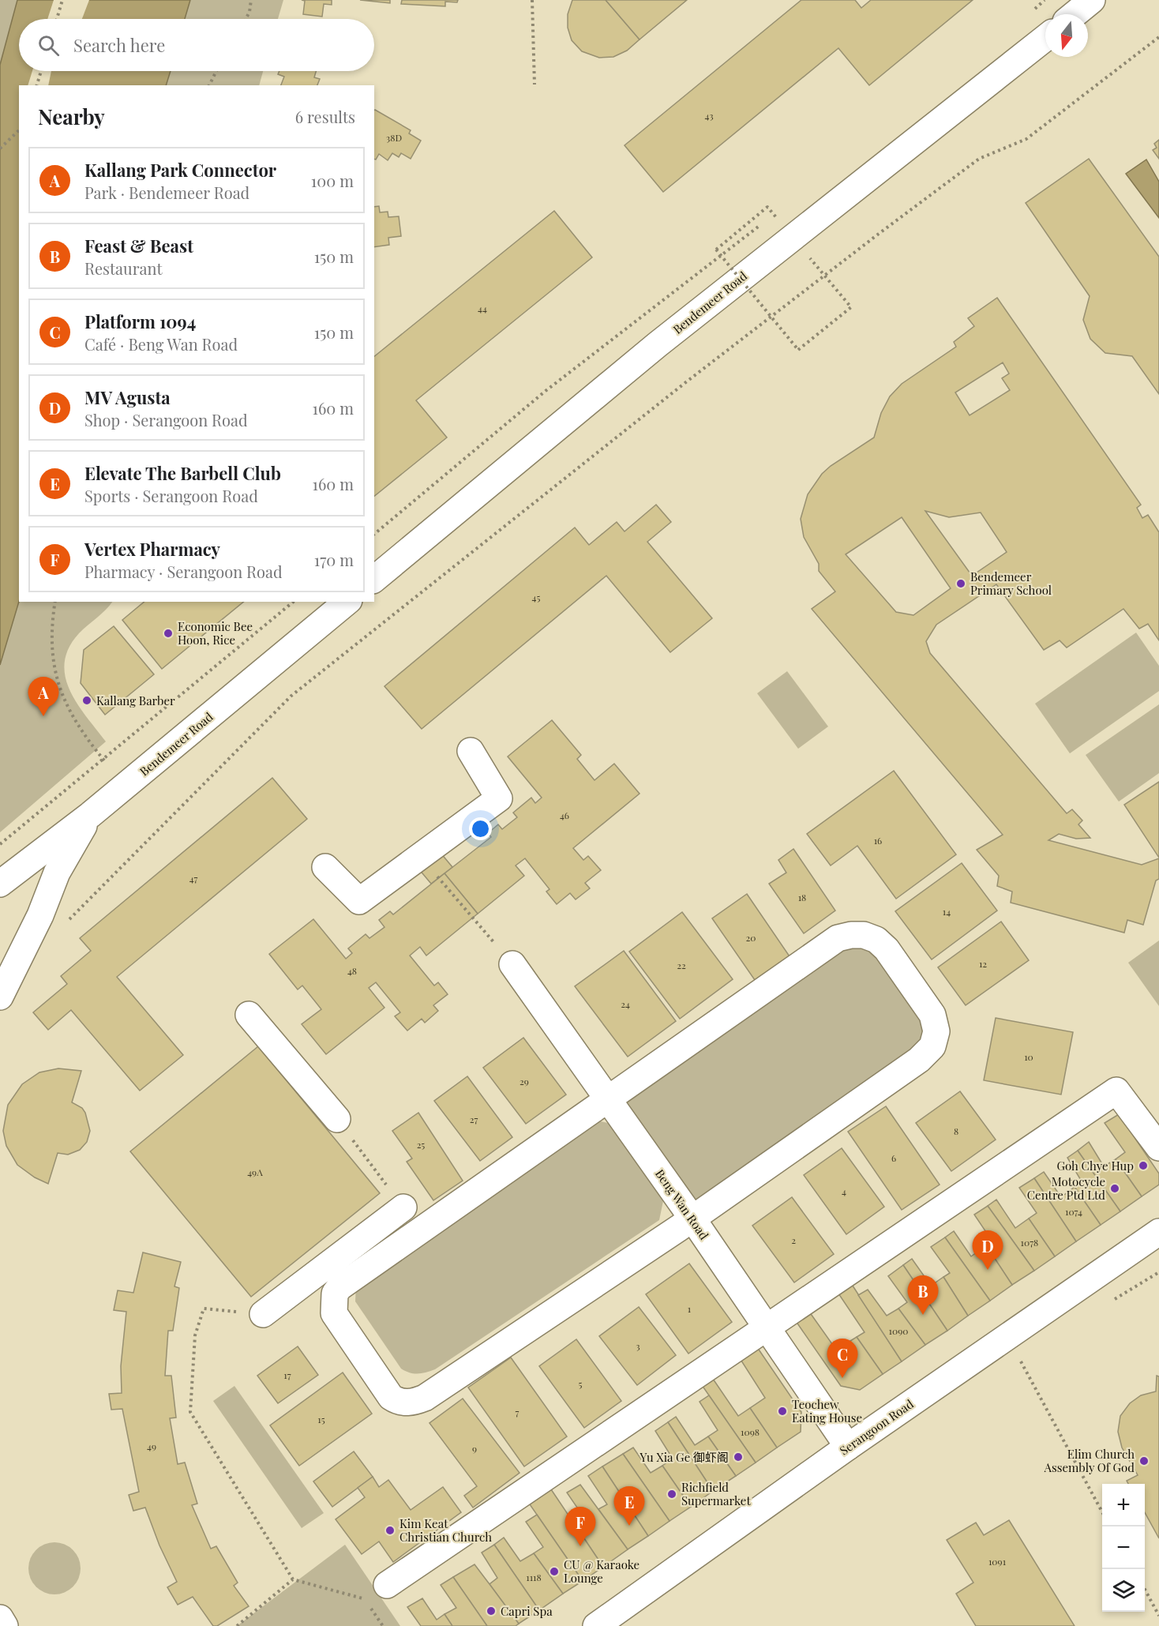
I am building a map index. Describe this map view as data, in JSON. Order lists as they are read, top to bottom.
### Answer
{
  "streets": {
    "main road": ["Bendemeer Road", "Beng Wan Road", "Serangoon Road"]
  },
  "crossings": [
    ["Beng Wan Road", "Serangoon Road"]
  ],
  "places": [
    "Bendemeer Primary School",
    "Economic Bee Hoon, Rice",
    "Kallang Barber",
    "Goh Chye Hup",
    "Motocycle Centre Ptd Ltd",
    "Teochew Eating House",
    "Yu Xia Ge 御虾阁",
    "Elim Church Assembly Of God",
    "Richfield Supermarket",
    "Kim Keat Christian Church",
    "CU @ Karaoke Lounge",
    "Capri Spa"
  ],
  "house_numbers": [
    "43",
    "38D",
    "44",
    "45",
    "46",
    "16",
    "47",
    "18",
    "14",
    "20",
    "12",
    "22",
    "48",
    "24",
    "10",
    "29",
    "27",
    "8",
    "25",
    "6",
    "49A",
    "4",
    "1074",
    "2",
    "1078",
    "1",
    "1090",
    "3",
    "17",
    "5",
    "7",
    "15",
    "1098",
    "49",
    "9",
    "1091",
    "1118"
  ],
  "north": "bottom",
  "page": {
    "search": "Search here",
    "heading": ["Nearby", "6 results"],
    "list": [
      {
        "mark": "A",
        "name": "Kallang Park Connector",
        "note": "Park · Bendemeer Road",
        "value": "100 m"
      },
      {
        "mark": "B",
        "name": "Feast & Beast",
        "note": "Restaurant",
        "value": "150 m"
      },
      {
        "mark": "C",
        "name": "Platform 1094",
        "note": "Café · Beng Wan Road",
        "value": "150 m"
      },
      {
        "mark": "D",
        "name": "MV Agusta",
        "note": "Shop · Serangoon Road",
        "value": "160 m"
      },
      {
        "mark": "E",
        "name": "Elevate The Barbell Club",
        "note": "Sports · Serangoon Road",
        "value": "160 m"
      },
      {
        "mark": "F",
        "name": "Vertex Pharmacy",
        "note": "Pharmacy · Serangoon Road",
        "value": "170 m"
      }
    ],
    "pins": [
      "A",
      "D",
      "B",
      "C",
      "E",
      "F"
    ],
    "map_buttons": ["+", "−"]
  }
}
